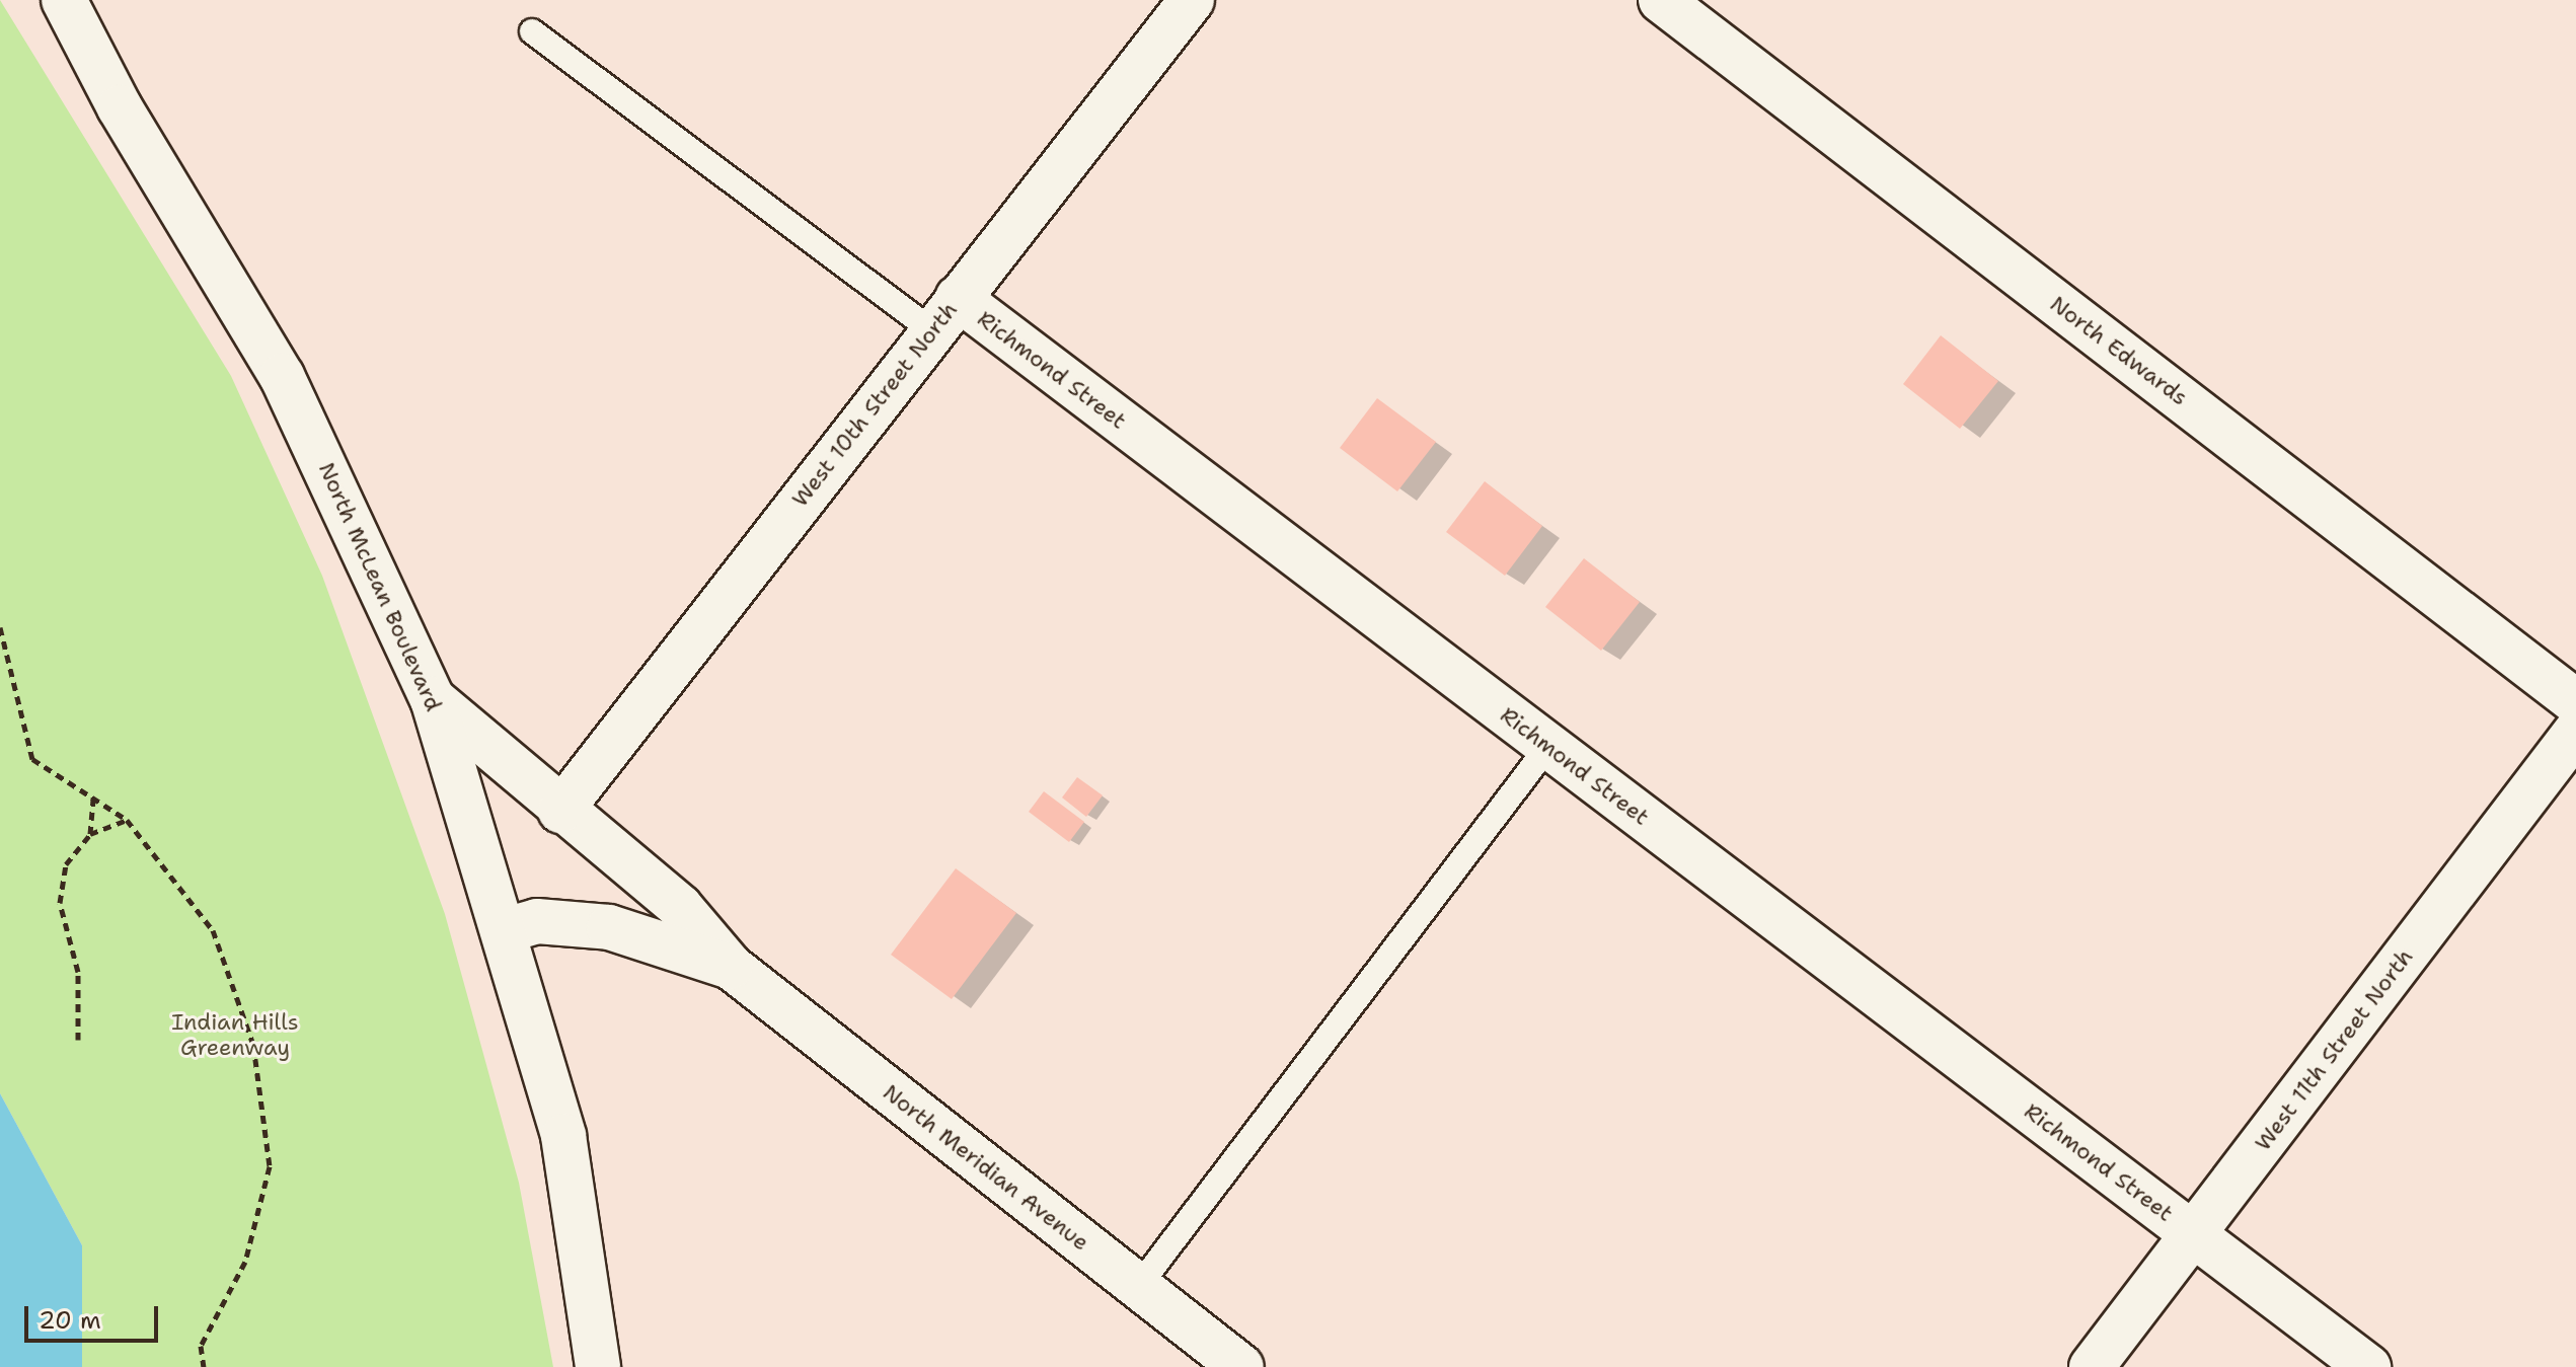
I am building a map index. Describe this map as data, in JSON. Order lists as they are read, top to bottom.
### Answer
{
  "streets": {
    "street": [
      "North Edwards",
      "Richmond Street",
      "West 10th Street North",
      "North McLean Boulevard",
      "West 11th Street North",
      "North Meridian Avenue"
    ]
  },
  "crossings": [
    ["Richmond Street", "West 10th Street North"],
    ["Richmond Street", "West 11th Street North"],
    ["West 10th Street North", "North Meridian Avenue"],
    ["North McLean Boulevard", "North Meridian Avenue"]
  ],
  "parks": ["Indian Hills Greenway"],
  "scale_bar": "20 m"
}
